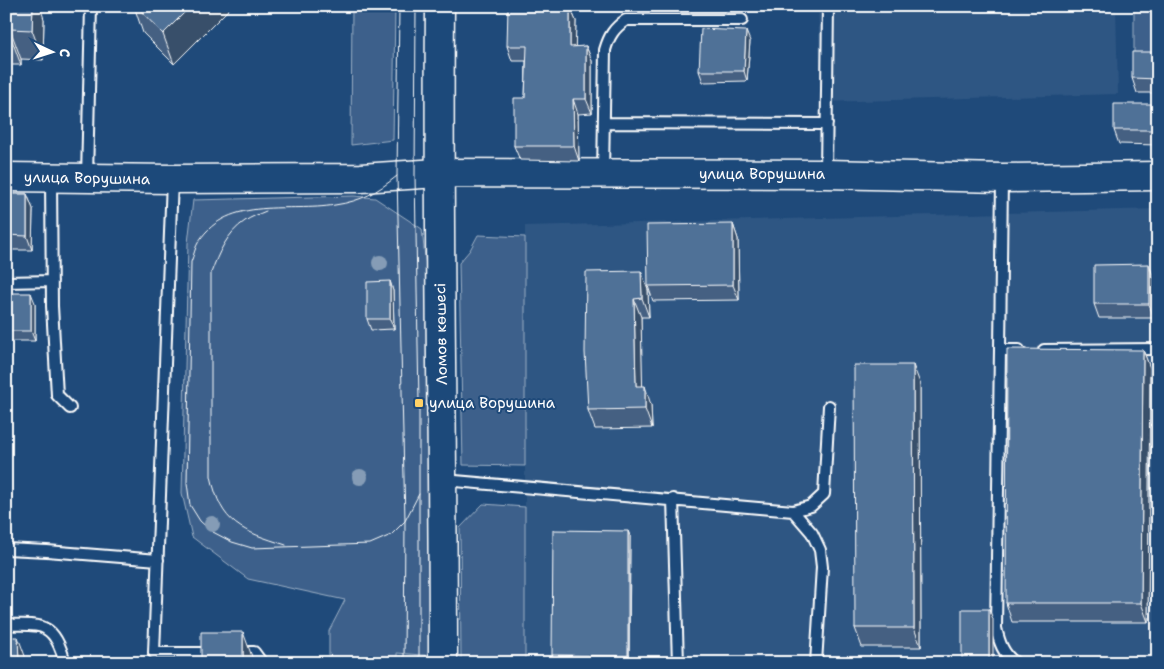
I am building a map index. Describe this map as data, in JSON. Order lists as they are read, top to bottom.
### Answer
{
  "streets": {
    "street": ["улица Ворушина", "Ломов көшесі"]
  },
  "crossings": [
    ["улица Ворушина", "Ломов көшесі"]
  ],
  "places": {
    "transit": ["улица Ворушина"]
  },
  "north": "right"
}
